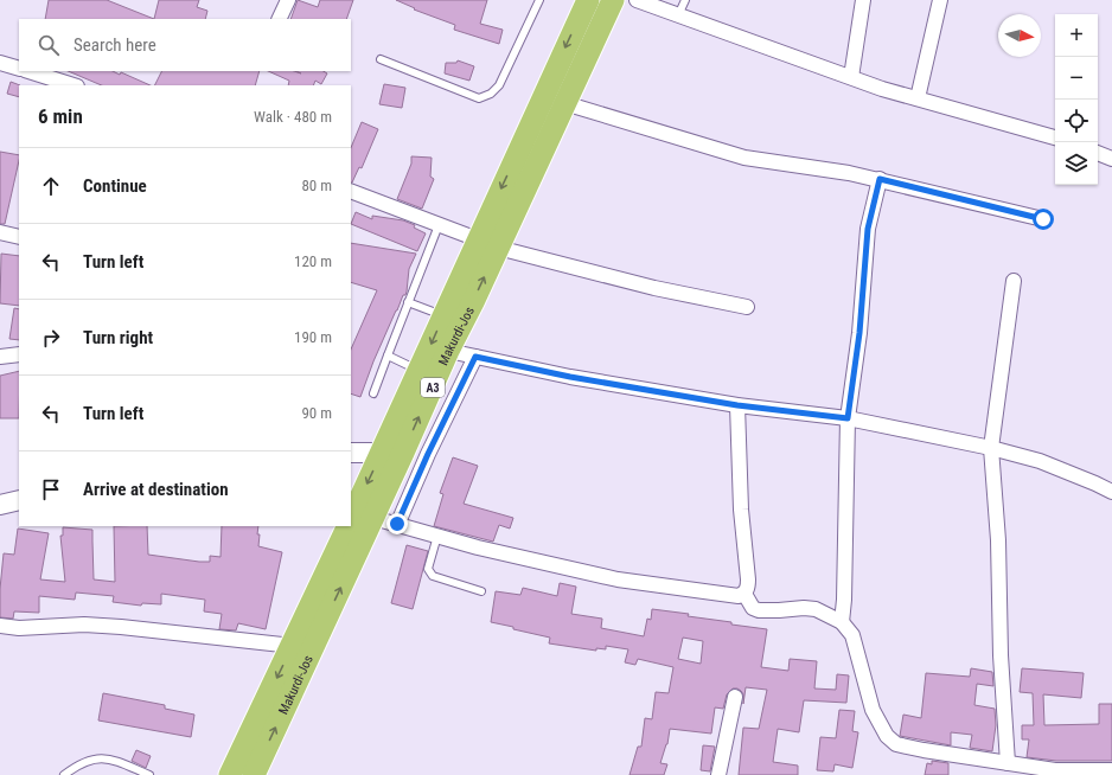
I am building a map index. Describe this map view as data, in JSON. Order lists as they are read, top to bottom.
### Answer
{
  "streets": {
    "highway": ["Makurdi-Jos", "A3"]
  },
  "north": "right",
  "page": {
    "map_buttons": ["+", "−"],
    "search": "Search here",
    "heading": ["6 min", "Walk · 480 m"],
    "list": [
      ["Continue", "80 m"],
      ["Turn left", "120 m"],
      ["Turn right", "190 m"],
      ["Turn left", "90 m"],
      "Arrive at destination"
    ]
  }
}
